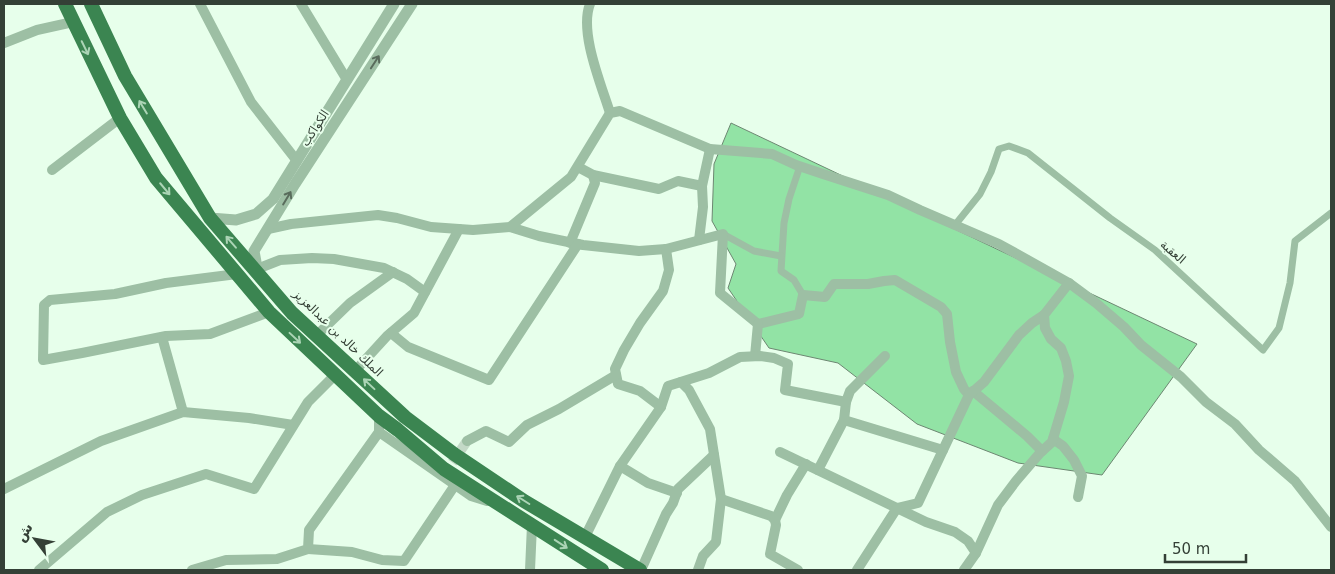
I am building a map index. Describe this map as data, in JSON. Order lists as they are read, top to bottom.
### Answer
{
  "streets": {
    "highway": ["الملك خالد بن عبدالعزيز"],
    "street": ["الكواكب", "العقبة"]
  },
  "crossings": [
    ["الكواكب", "الملك خالد بن عبدالعزيز"]
  ],
  "scale_bar": "50 m",
  "north": "top left"
}
